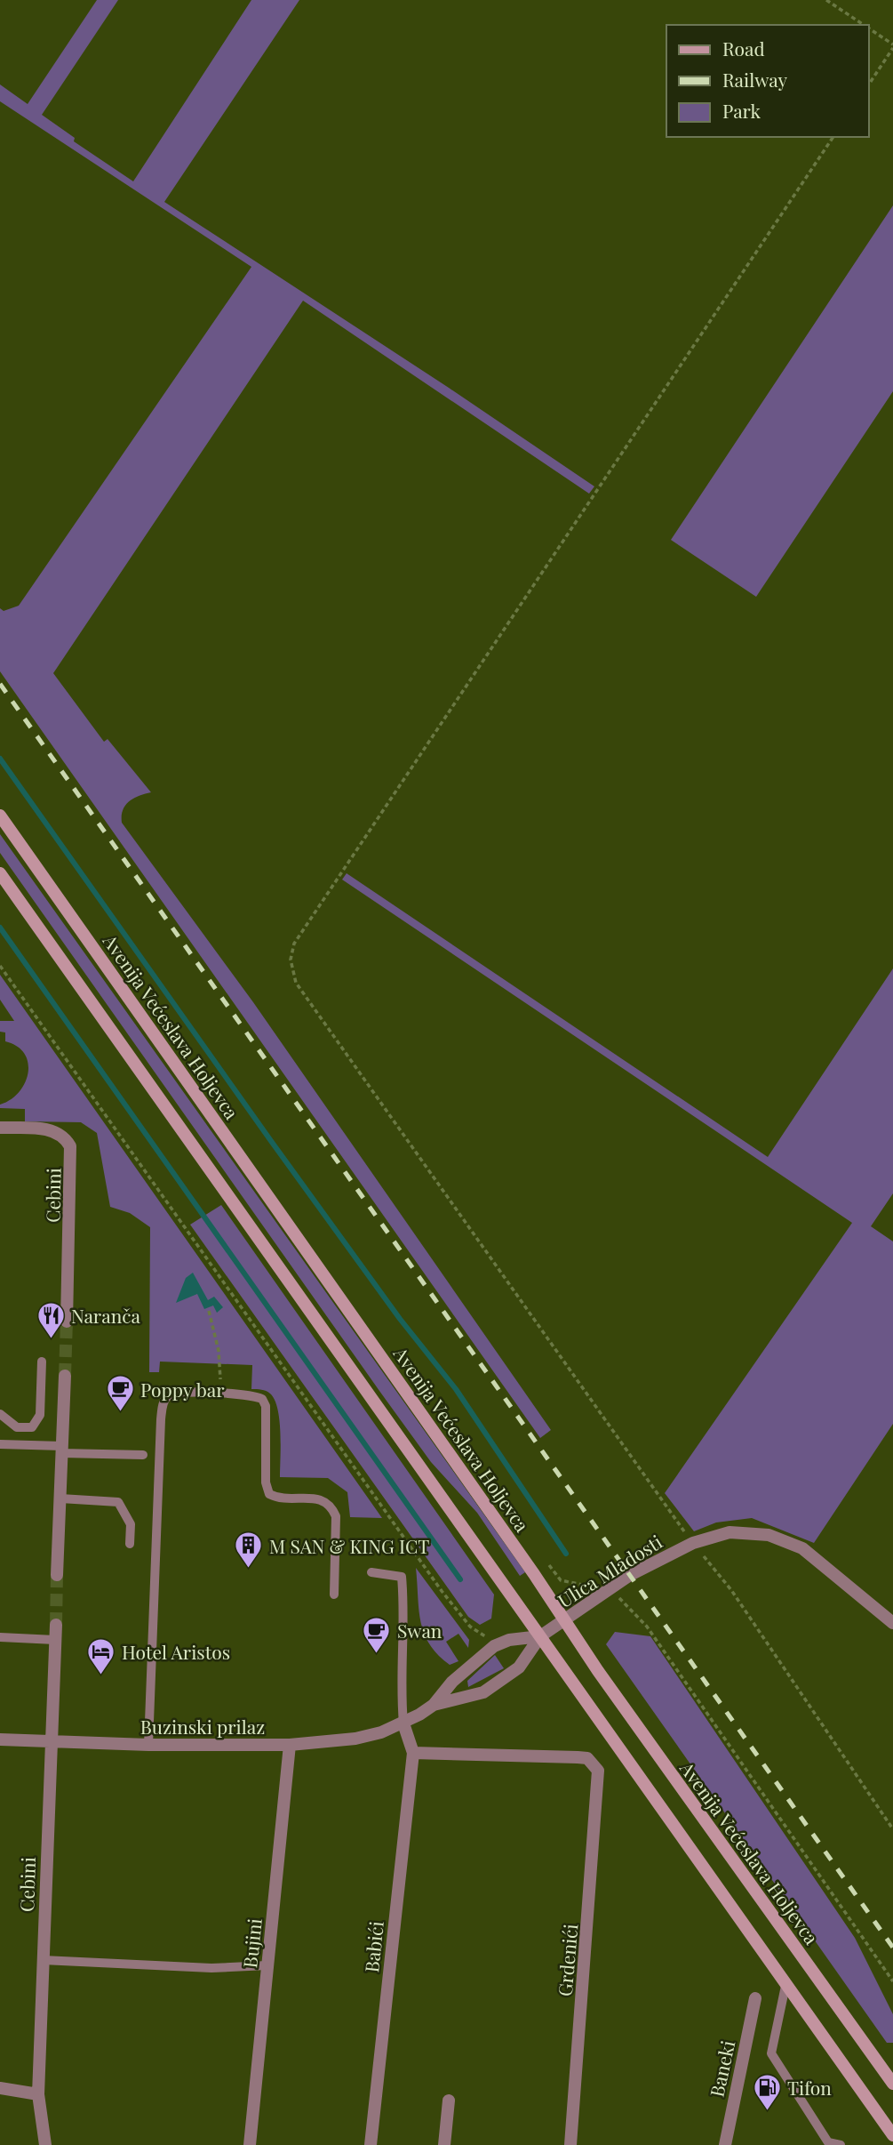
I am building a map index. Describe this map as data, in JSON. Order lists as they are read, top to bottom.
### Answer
{
  "streets": {
    "main road": ["Avenija Većeslava Holjevca"],
    "street": [
      "Cebini",
      "Ulica Mladosti",
      "Buzinski prilaz",
      "Bujini",
      "Babići",
      "Grdenići",
      "Baneki"
    ]
  },
  "crossings": [
    ["Avenija Većeslava Holjevca", "Ulica Mladosti"],
    ["Cebini", "Buzinski prilaz"],
    ["Ulica Mladosti", "Buzinski prilaz"],
    ["Buzinski prilaz", "Bujini"],
    ["Babići", "Grdenići"]
  ],
  "places": {
    "restaurant": ["Naranča"],
    "cafe": ["Poppy bar", "Swan"],
    "building": ["M SAN & KING ICT"],
    "hotel": ["Hotel Aristos"],
    "fuel station": ["Tifon"]
  },
  "legend": ["Road", "Railway", "Park"]
}
